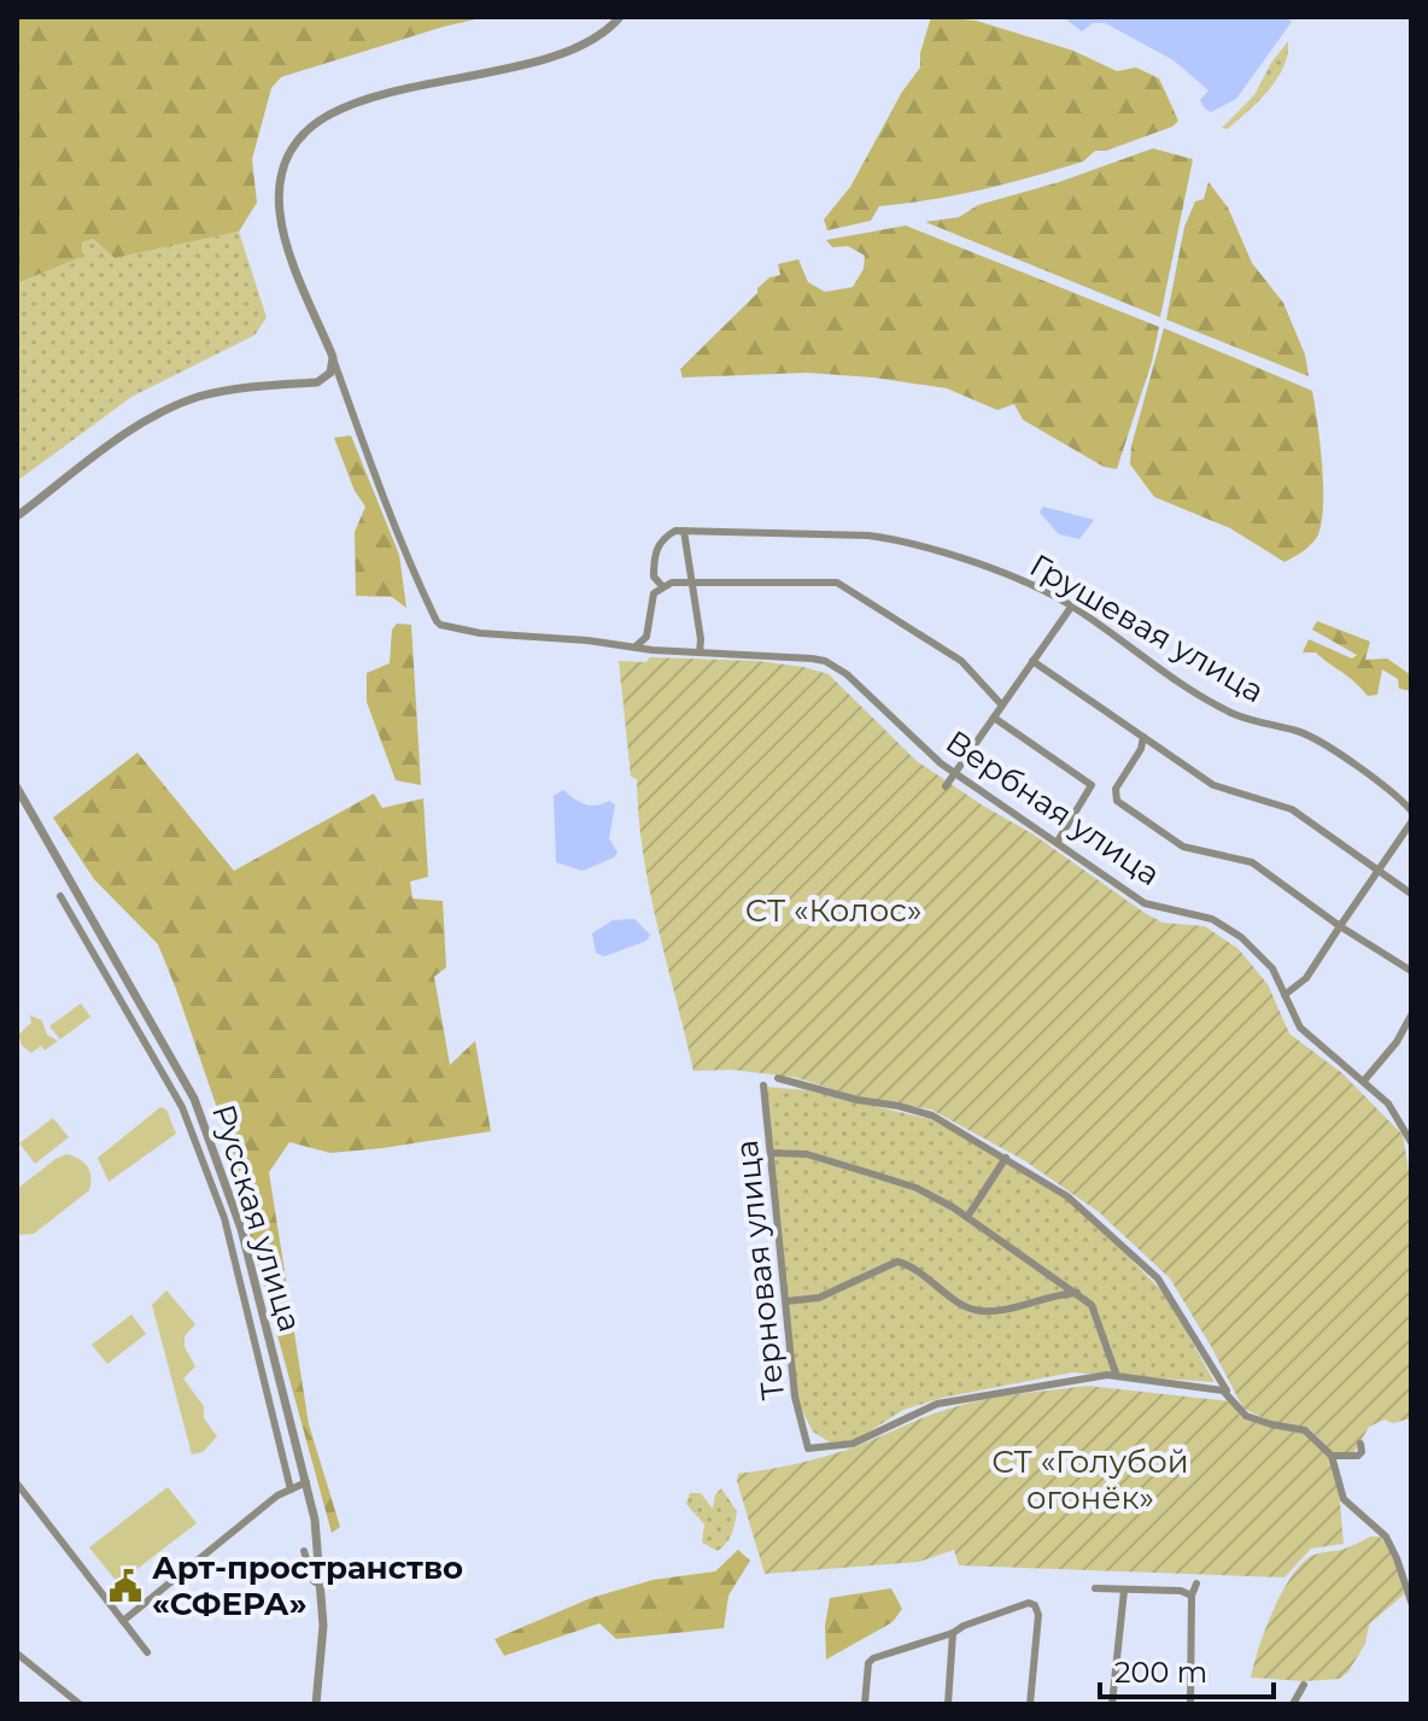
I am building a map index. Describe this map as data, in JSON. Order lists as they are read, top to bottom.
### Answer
{
  "streets": {
    "street": [
      "Грушевая улица",
      "Вербная улица",
      "Русская улица",
      "Терновая улица"
    ]
  },
  "parks": ["СТ «Колос»", "СТ «Голубой огонёк»"],
  "places": {
    "public building": ["Арт-пространство «СФЕРА»"]
  },
  "scale_bar": "200 m"
}
